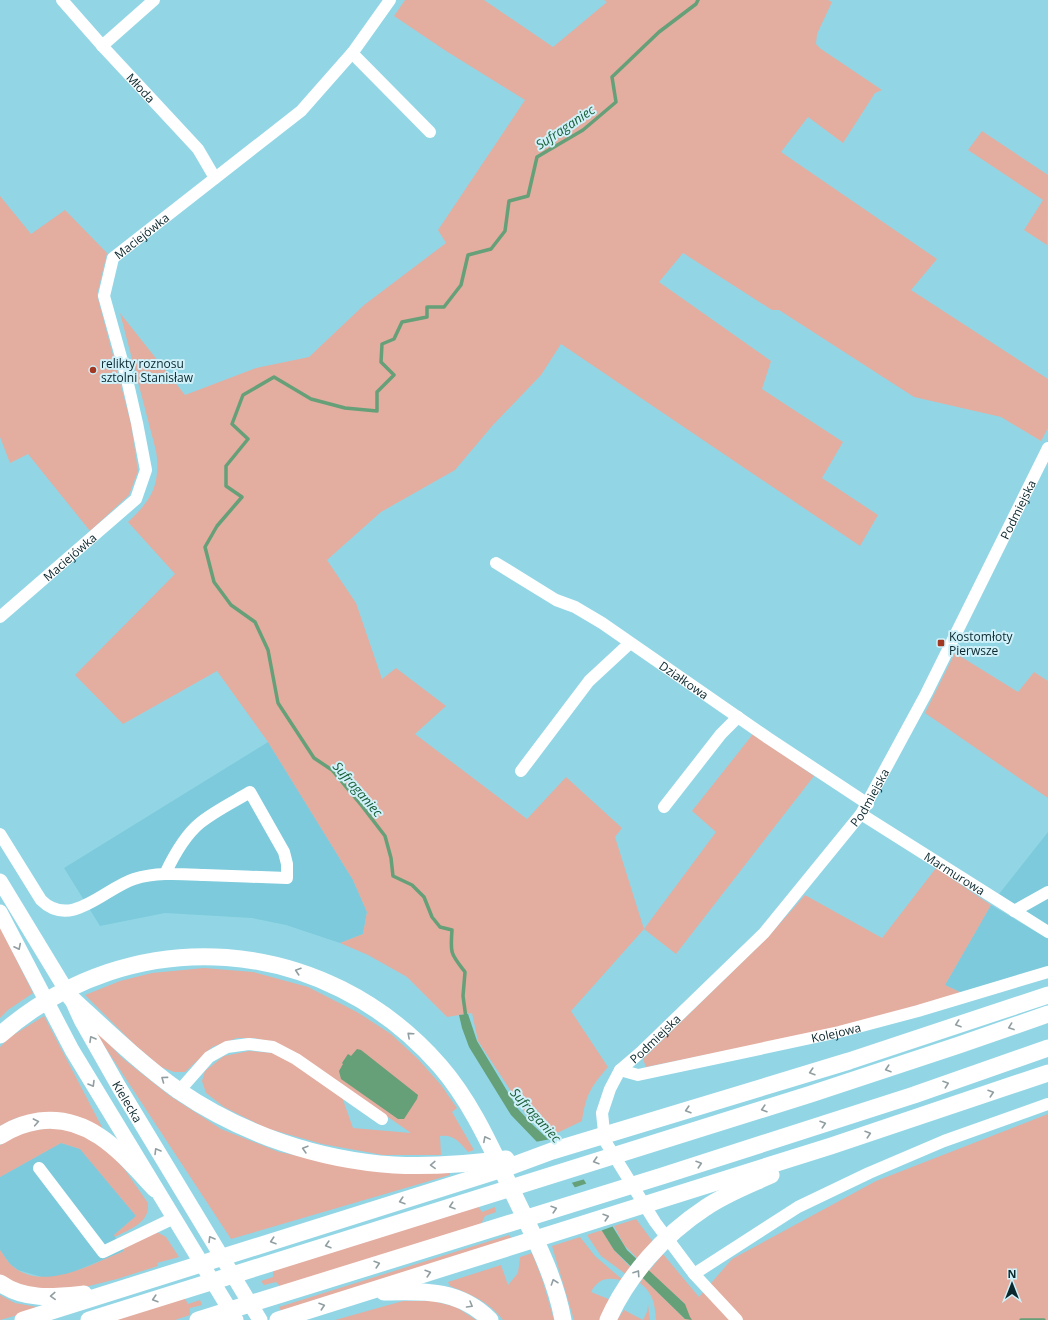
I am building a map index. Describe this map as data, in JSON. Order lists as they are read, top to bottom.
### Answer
{
  "streets": {
    "main road": ["Kielecka"],
    "street": [
      "Młoda",
      "Maciejówka",
      "Podmiejska",
      "Działkowa",
      "Marmurowa",
      "Kolejowa"
    ]
  },
  "crossings": [
    ["Młoda", "Maciejówka"],
    ["Podmiejska", "Działkowa"],
    ["Podmiejska", "Marmurowa"],
    ["Podmiejska", "Kolejowa"],
    ["Działkowa", "Marmurowa"]
  ],
  "water": ["Sufraganiec"],
  "places": {
    "other": ["relikty roznosu sztolni Stanisław"],
    "transit": ["Kostomłoty Pierwsze"]
  },
  "north": "top"
}
